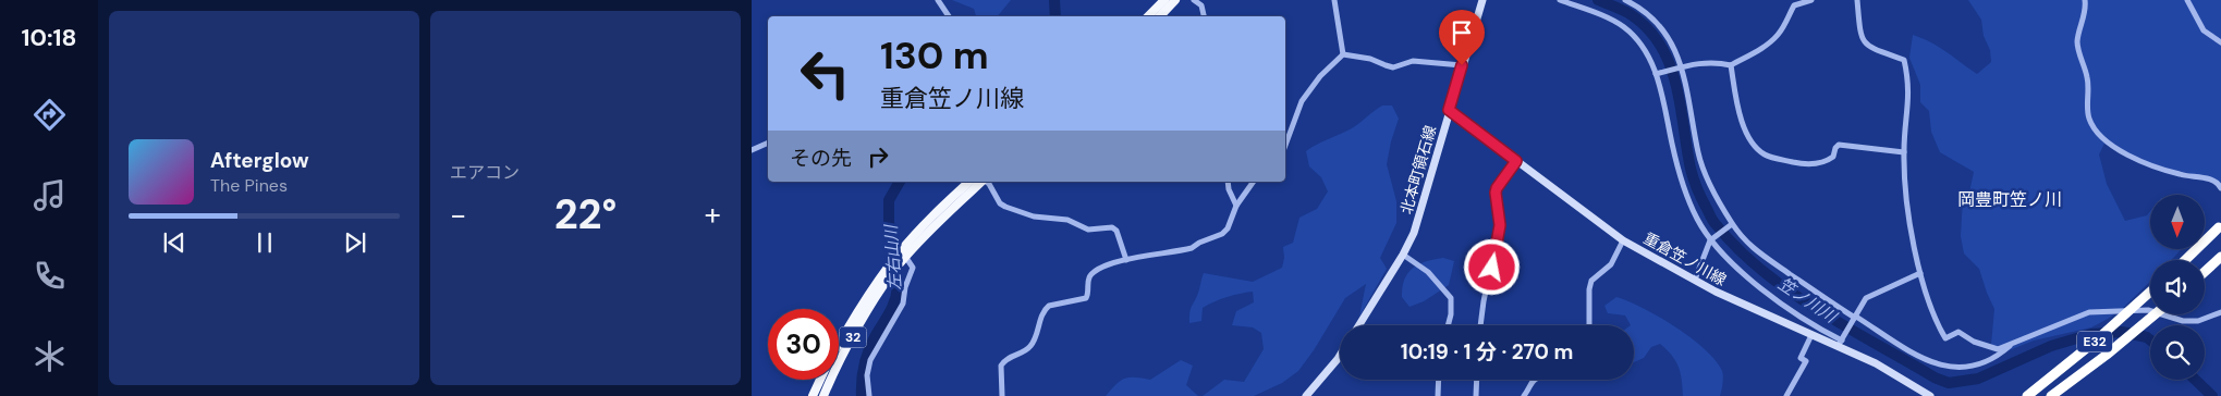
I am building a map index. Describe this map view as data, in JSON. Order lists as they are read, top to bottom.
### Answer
{
  "streets": {
    "highway": ["32", "E32"],
    "main road": ["北本町領石線", "重倉笠ノ川線"]
  },
  "crossings": [
    ["北本町領石線", "重倉笠ノ川線"]
  ],
  "districts": ["岡豊町笠ノ川"],
  "water": ["左右山川", "笠ノ川川"],
  "north": "bottom",
  "page": {
    "tabs": "10:18",
    "tile": "エアコン",
    "turn": ["130 m", "重倉笠ノ川線"],
    "then": "その先",
    "song": ["Afterglow", "The Pines"],
    "heat": ["−", "22°", "+"],
    "limit": "30",
    "trip": "10:19 · 1 分 · 270 m"
  }
}
